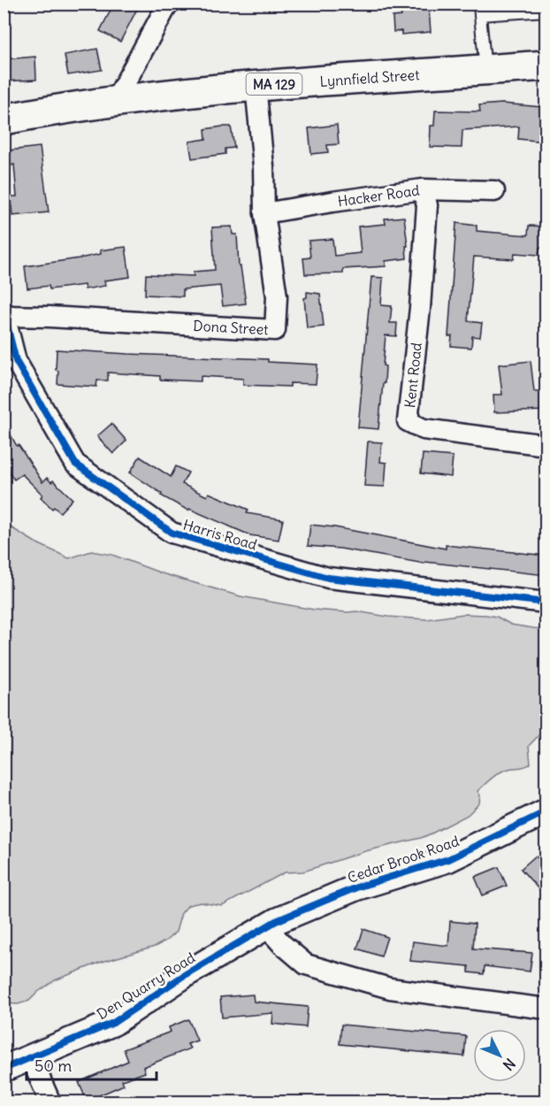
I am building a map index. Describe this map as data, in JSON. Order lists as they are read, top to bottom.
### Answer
{
  "streets": {
    "main road": ["Lynnfield Street", "MA 129"],
    "street": [
      "Hacker Road",
      "Dona Street",
      "Kent Road",
      "Harris Road",
      "Cedar Brook Road",
      "Den Quarry Road"
    ]
  },
  "crossings": [
    ["Lynnfield Street", "Dona Street"],
    ["Hacker Road", "Dona Street"],
    ["Hacker Road", "Kent Road"],
    ["Dona Street", "Harris Road"],
    ["Cedar Brook Road", "Den Quarry Road"]
  ],
  "scale_bar": "50 m",
  "north": "bottom right"
}
